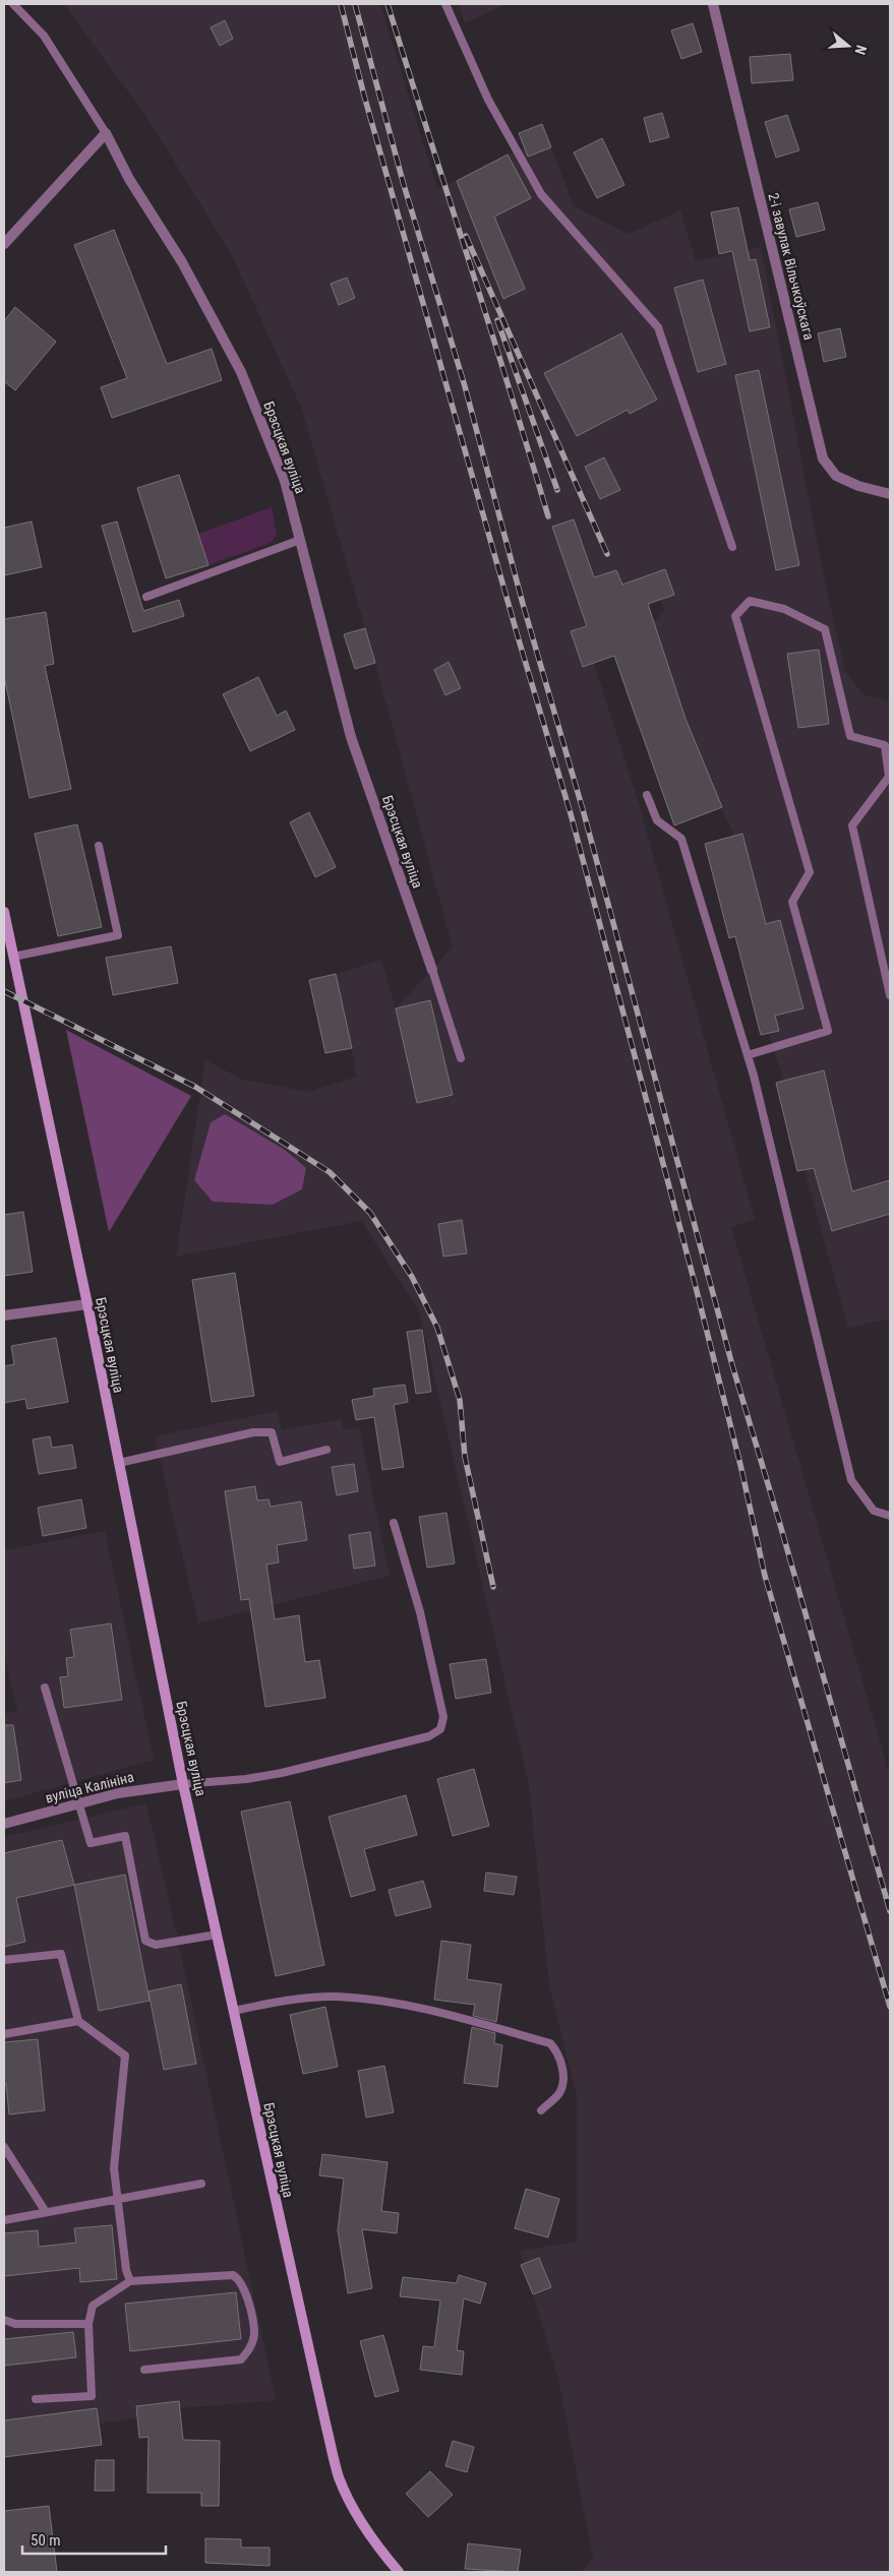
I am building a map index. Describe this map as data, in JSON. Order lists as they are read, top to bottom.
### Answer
{
  "streets": {
    "main road": ["Брэсцкая вуліца"],
    "street": ["2-і завулак Вільчкоўскага", "вуліца Калініна"]
  },
  "crossings": [
    ["Брэсцкая вуліца", "вуліца Калініна"]
  ],
  "scale_bar": "50 m",
  "north": "right"
}
